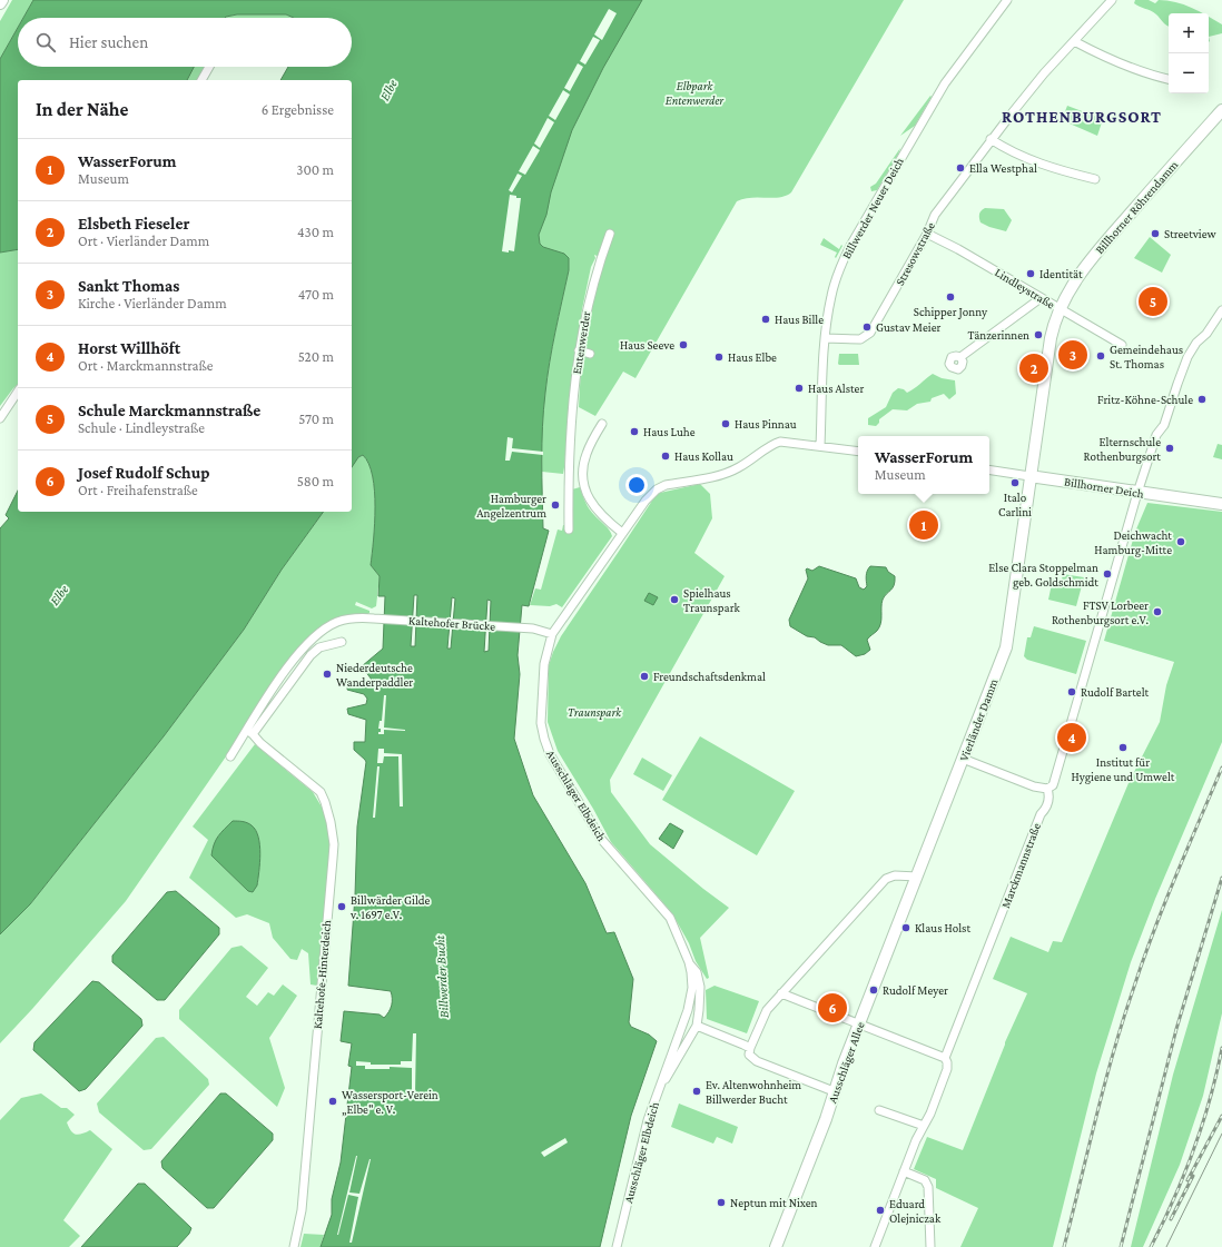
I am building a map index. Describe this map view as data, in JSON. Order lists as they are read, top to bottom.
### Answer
{
  "streets": {
    "street": [
      "Billhorner Röhrendamm",
      "Billwerder Neuer Deich",
      "Stresowstraße",
      "Lindleystraße",
      "Entenwerder",
      "Billhorner Deich",
      "Kaltehofer Brücke",
      "Vierländer Damm",
      "Ausschläger Elbdeich",
      "Marckmannstraße",
      "Kaltehofe-Hinterdeich",
      "Ausschläger Allee"
    ]
  },
  "crossings": [
    ["Billhorner Röhrendamm", "Lindleystraße"],
    ["Billhorner Röhrendamm", "Vierländer Damm"],
    ["Billwerder Neuer Deich", "Stresowstraße"],
    ["Billwerder Neuer Deich", "Ausschläger Elbdeich"],
    ["Stresowstraße", "Lindleystraße"],
    ["Lindleystraße", "Vierländer Damm"],
    ["Billhorner Deich", "Vierländer Damm"],
    ["Billhorner Deich", "Marckmannstraße"],
    ["Kaltehofer Brücke", "Ausschläger Elbdeich"],
    ["Kaltehofer Brücke", "Kaltehofe-Hinterdeich"],
    ["Vierländer Damm", "Ausschläger Allee"]
  ],
  "districts": ["ROTHENBURGSORT"],
  "water": ["Elbe", "Billwerder Bucht"],
  "parks": ["Elbpark Entenwerder", "Traunspark"],
  "places": [
    "Ella Westphal",
    "Streetview",
    "Identität",
    "Schipper Jonny",
    "Haus Bille",
    "Gustav Meier",
    "Tänzerinnen",
    "Haus Seeve",
    "Gemeindehaus St. Thomas",
    "Haus Elbe",
    "Haus Alster",
    "Fritz-Köhne-Schule",
    "Haus Pinnau",
    "Haus Luhe",
    "Elternschule Rothenburgsort",
    "Haus Kollau",
    "Italo Carlini",
    "Hamburger Angelzentrum",
    "Deichwacht Hamburg-Mitte",
    "Else Clara Stoppelman geb. Goldschmidt",
    "Spielhaus Traunspark",
    "FTSV Lorbeer Rothenburgsort e.V.",
    "Niederdeutsche Wanderpaddler",
    "Freundschaftsdenkmal",
    "Rudolf Bartelt",
    "Institut für Hygiene und Umwelt",
    "Billwärder Gilde v. 1697 e.V.",
    "Klaus Holst",
    "Rudolf Meyer",
    "Ev. Altenwohnheim Billwerder Bucht",
    "Wassersport-Verein „Elbe\" e. V.",
    "Neptun mit Nixen",
    "Eduard Olejniczak"
  ],
  "page": {
    "map_buttons": ["+", "−"],
    "search": "Hier suchen",
    "heading": ["In der Nähe", "6 Ergebnisse"],
    "list": [
      {
        "mark": "1",
        "name": "WasserForum",
        "note": "Museum",
        "value": "300 m"
      },
      {
        "mark": "2",
        "name": "Elsbeth Fieseler",
        "note": "Ort · Vierländer Damm",
        "value": "430 m"
      },
      {
        "mark": "3",
        "name": "Sankt Thomas",
        "note": "Kirche · Vierländer Damm",
        "value": "470 m"
      },
      {
        "mark": "4",
        "name": "Horst Willhöft",
        "note": "Ort · Marckmannstraße",
        "value": "520 m"
      },
      {
        "mark": "5",
        "name": "Schule Marckmannstraße",
        "note": "Schule · Lindleystraße",
        "value": "570 m"
      },
      {
        "mark": "6",
        "name": "Josef Rudolf Schup",
        "note": "Ort · Freihafenstraße",
        "value": "580 m"
      }
    ],
    "pins": [
      "5",
      "3",
      "2",
      "1",
      "4",
      "6"
    ],
    "popup": ["WasserForum", "Museum"]
  }
}
